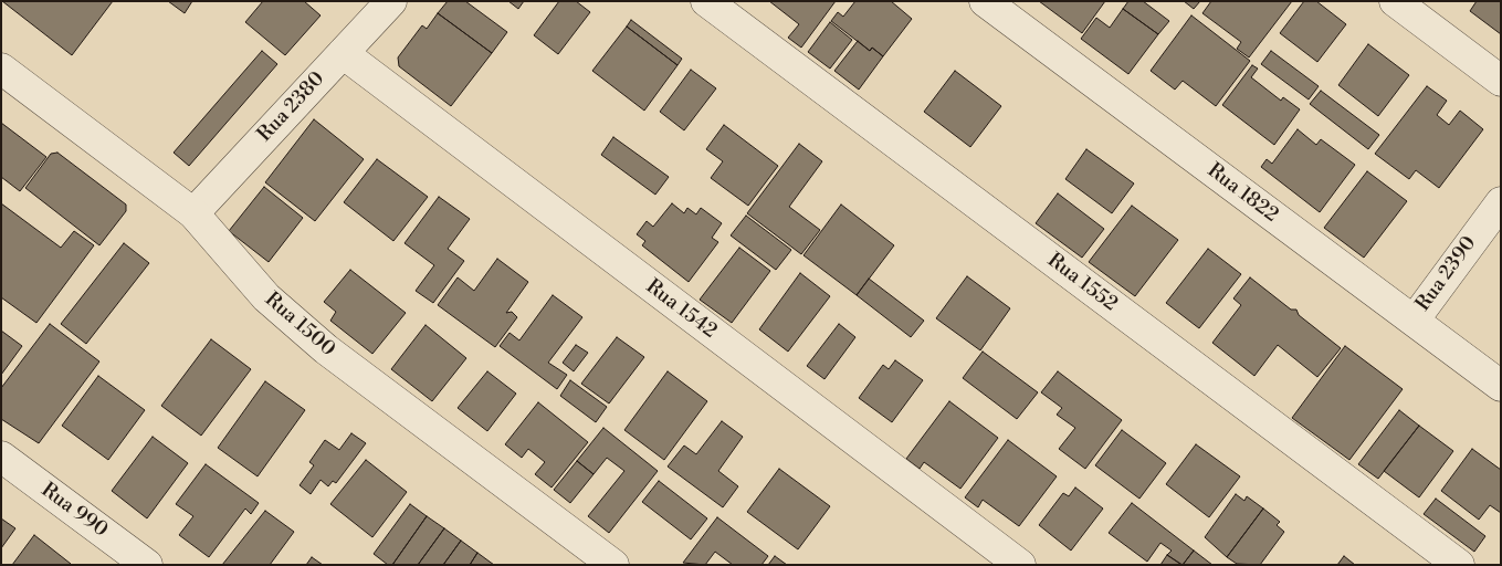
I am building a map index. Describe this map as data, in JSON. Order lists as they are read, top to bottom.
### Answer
{
  "streets": {
    "street": [
      "Rua 2380",
      "Rua 1822",
      "Rua 2390",
      "Rua 1552",
      "Rua 1542",
      "Rua 1500",
      "Rua 990"
    ]
  },
  "crossings": [
    ["Rua 2380", "Rua 1542"],
    ["Rua 2380", "Rua 1500"],
    ["Rua 1822", "Rua 2390"]
  ]
}
